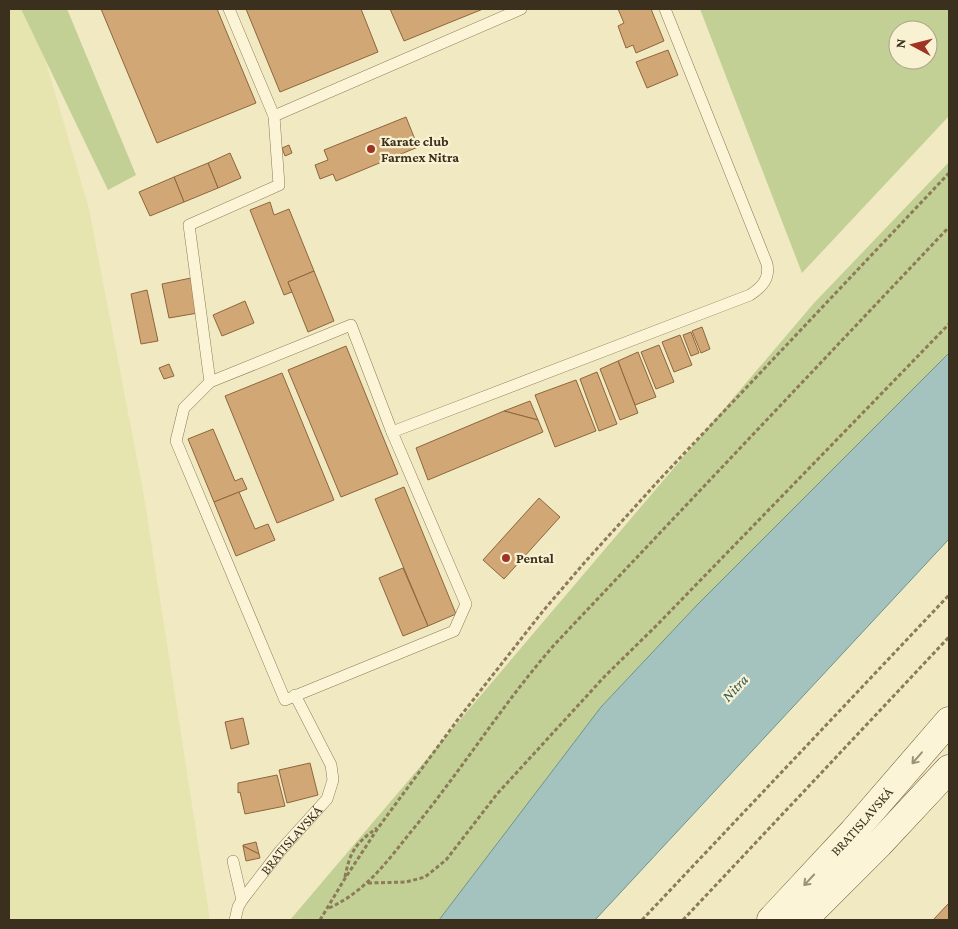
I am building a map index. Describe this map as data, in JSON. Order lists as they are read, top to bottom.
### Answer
{
  "streets": {
    "main road": ["BRATISLAVSKÁ"]
  },
  "one_way": ["BRATISLAVSKÁ"],
  "water": ["Nitra"],
  "places": ["Karate club Farmex Nitra", "Pental"],
  "north": "left"
}
